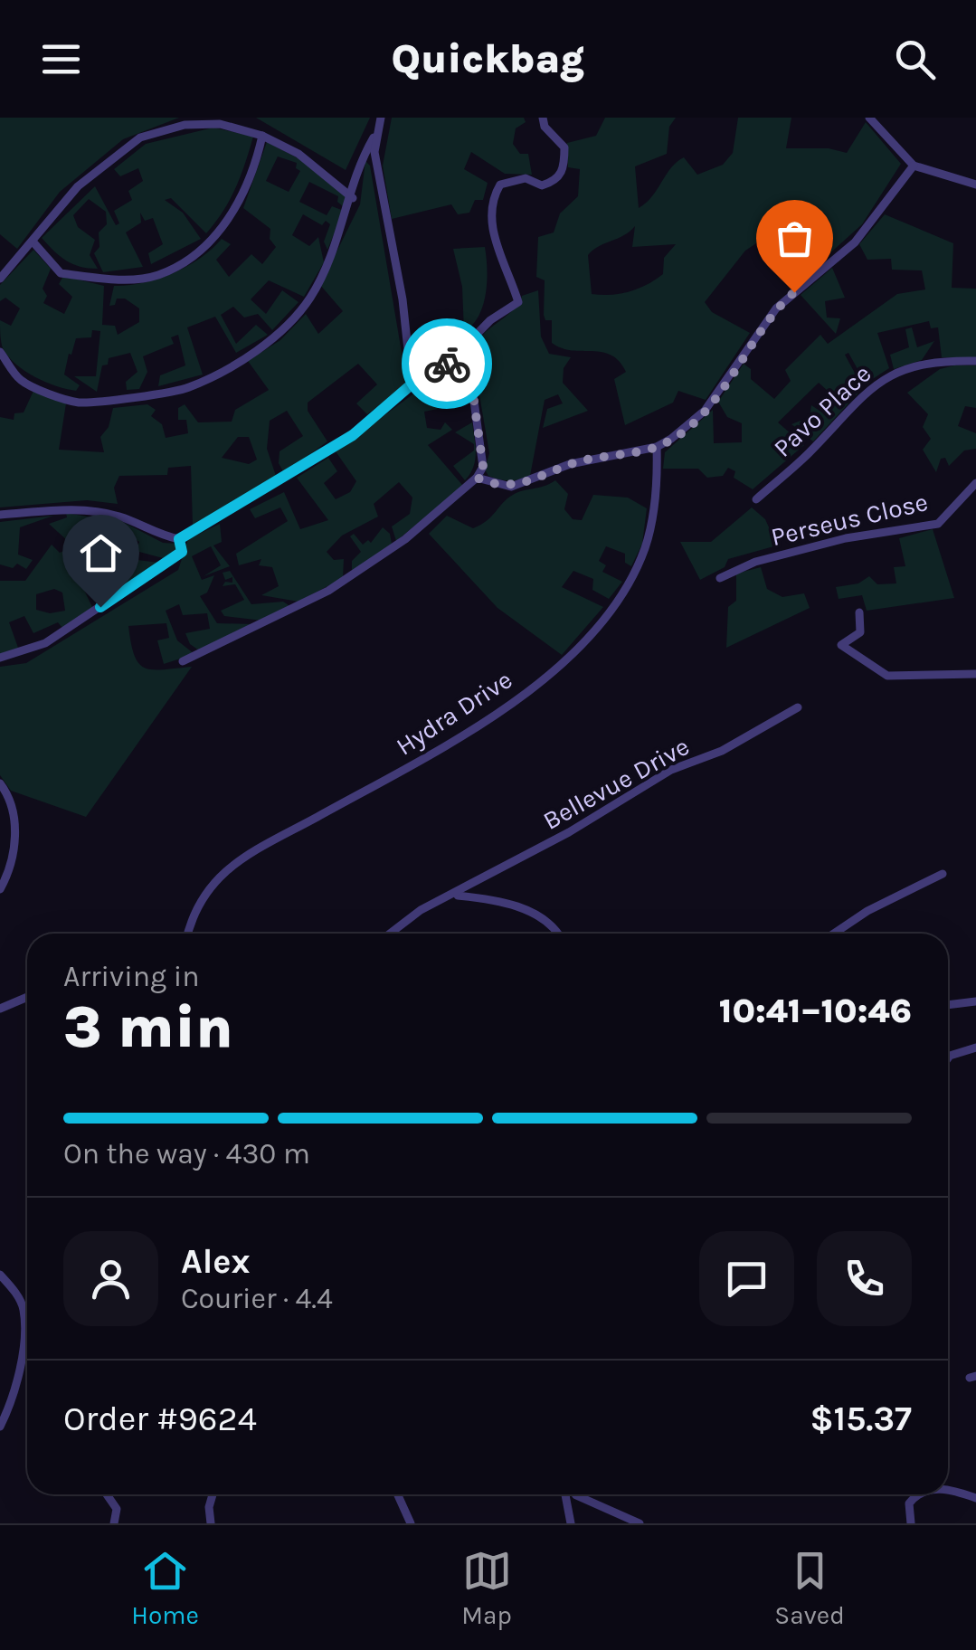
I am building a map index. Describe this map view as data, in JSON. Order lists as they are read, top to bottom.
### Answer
{
  "streets": {
    "street": [
      "Pavo Place",
      "Perseus Close",
      "Hydra Drive",
      "Bellevue Drive"
    ]
  },
  "page": {
    "header": "Quickbag",
    "heading": ["3 min", "Arriving in", "10:41–10:46"],
    "panel": [
      "Alex",
      "Courier · 4.4",
      "Order #9624",
      "$15.37"
    ],
    "bar": "On the way · 430 m",
    "tabs": ["Home", "Map", "Saved"]
  }
}
